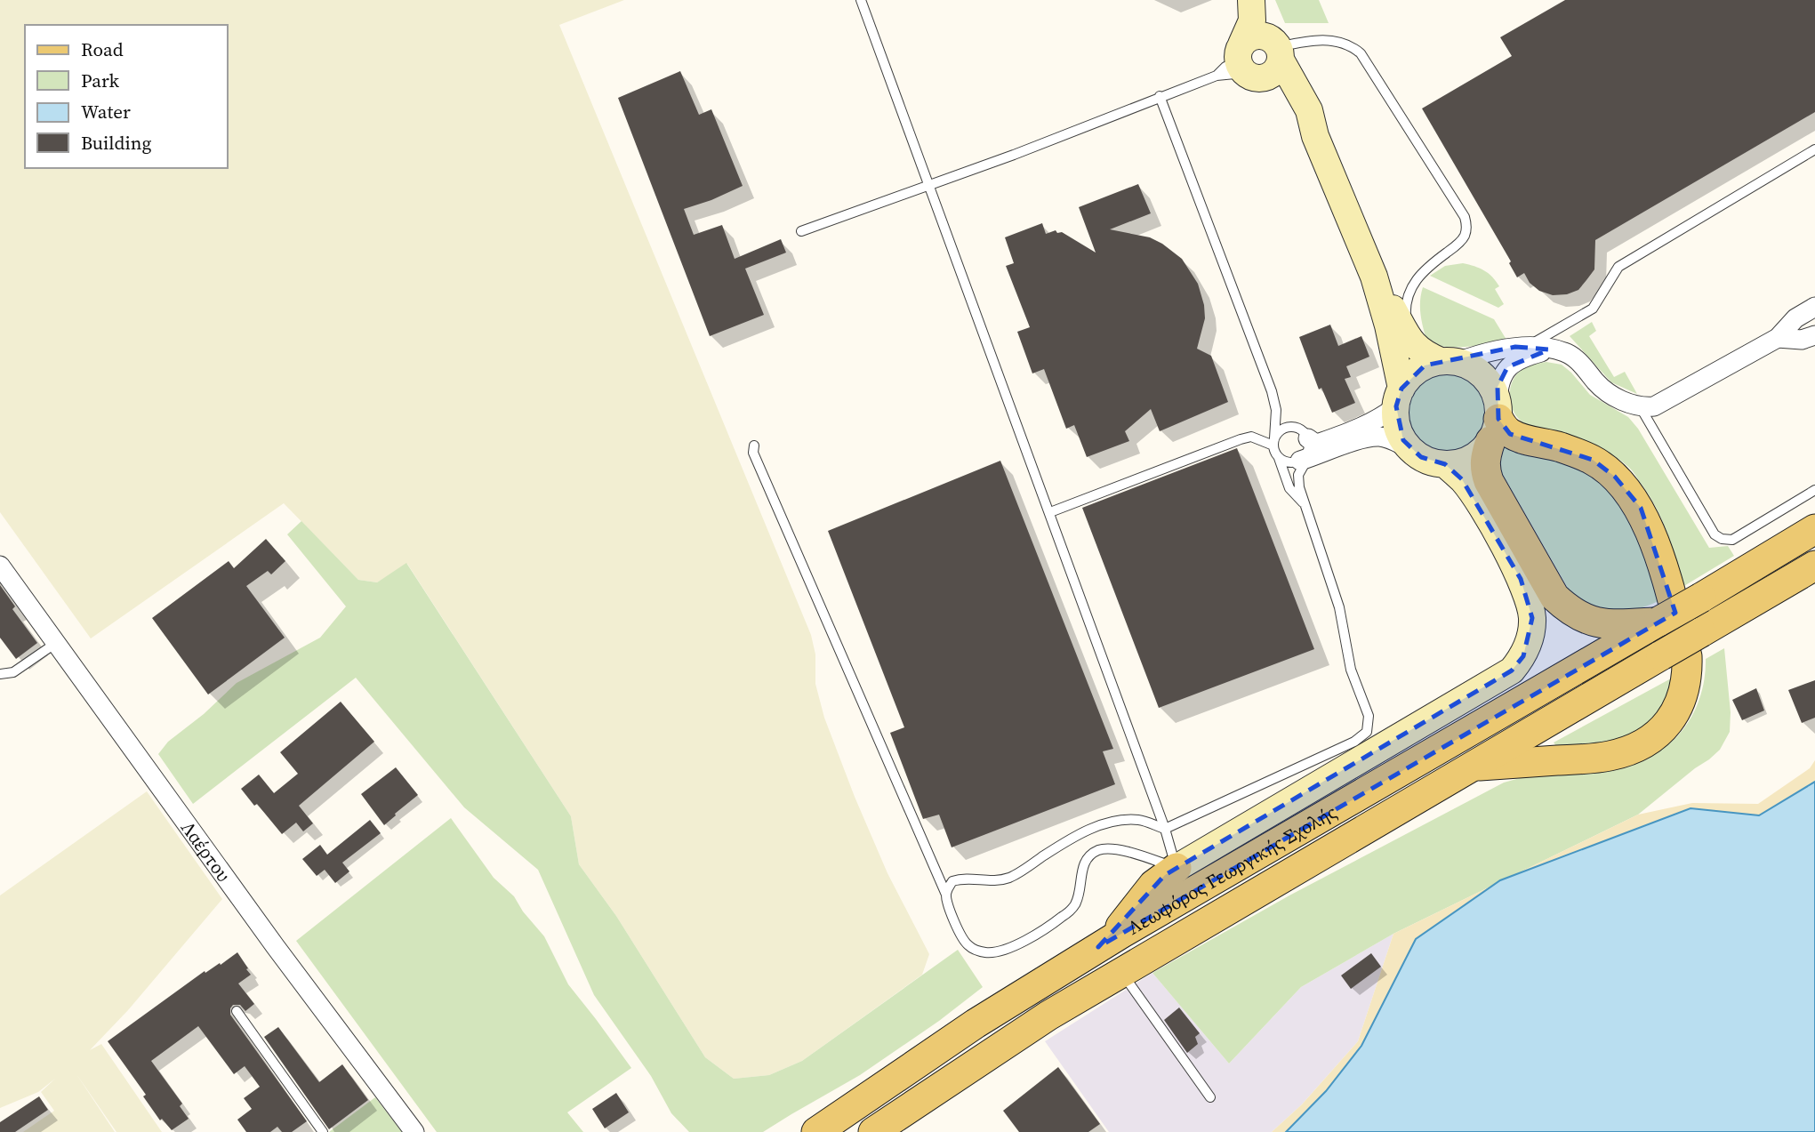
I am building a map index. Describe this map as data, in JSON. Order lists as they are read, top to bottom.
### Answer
{
  "streets": {
    "main road": ["Λεωφόρος Γεωργικής Σχολής"],
    "street": ["Λαέρτου"]
  },
  "legend": [
    "Road",
    "Park",
    "Water",
    "Building"
  ]
}
